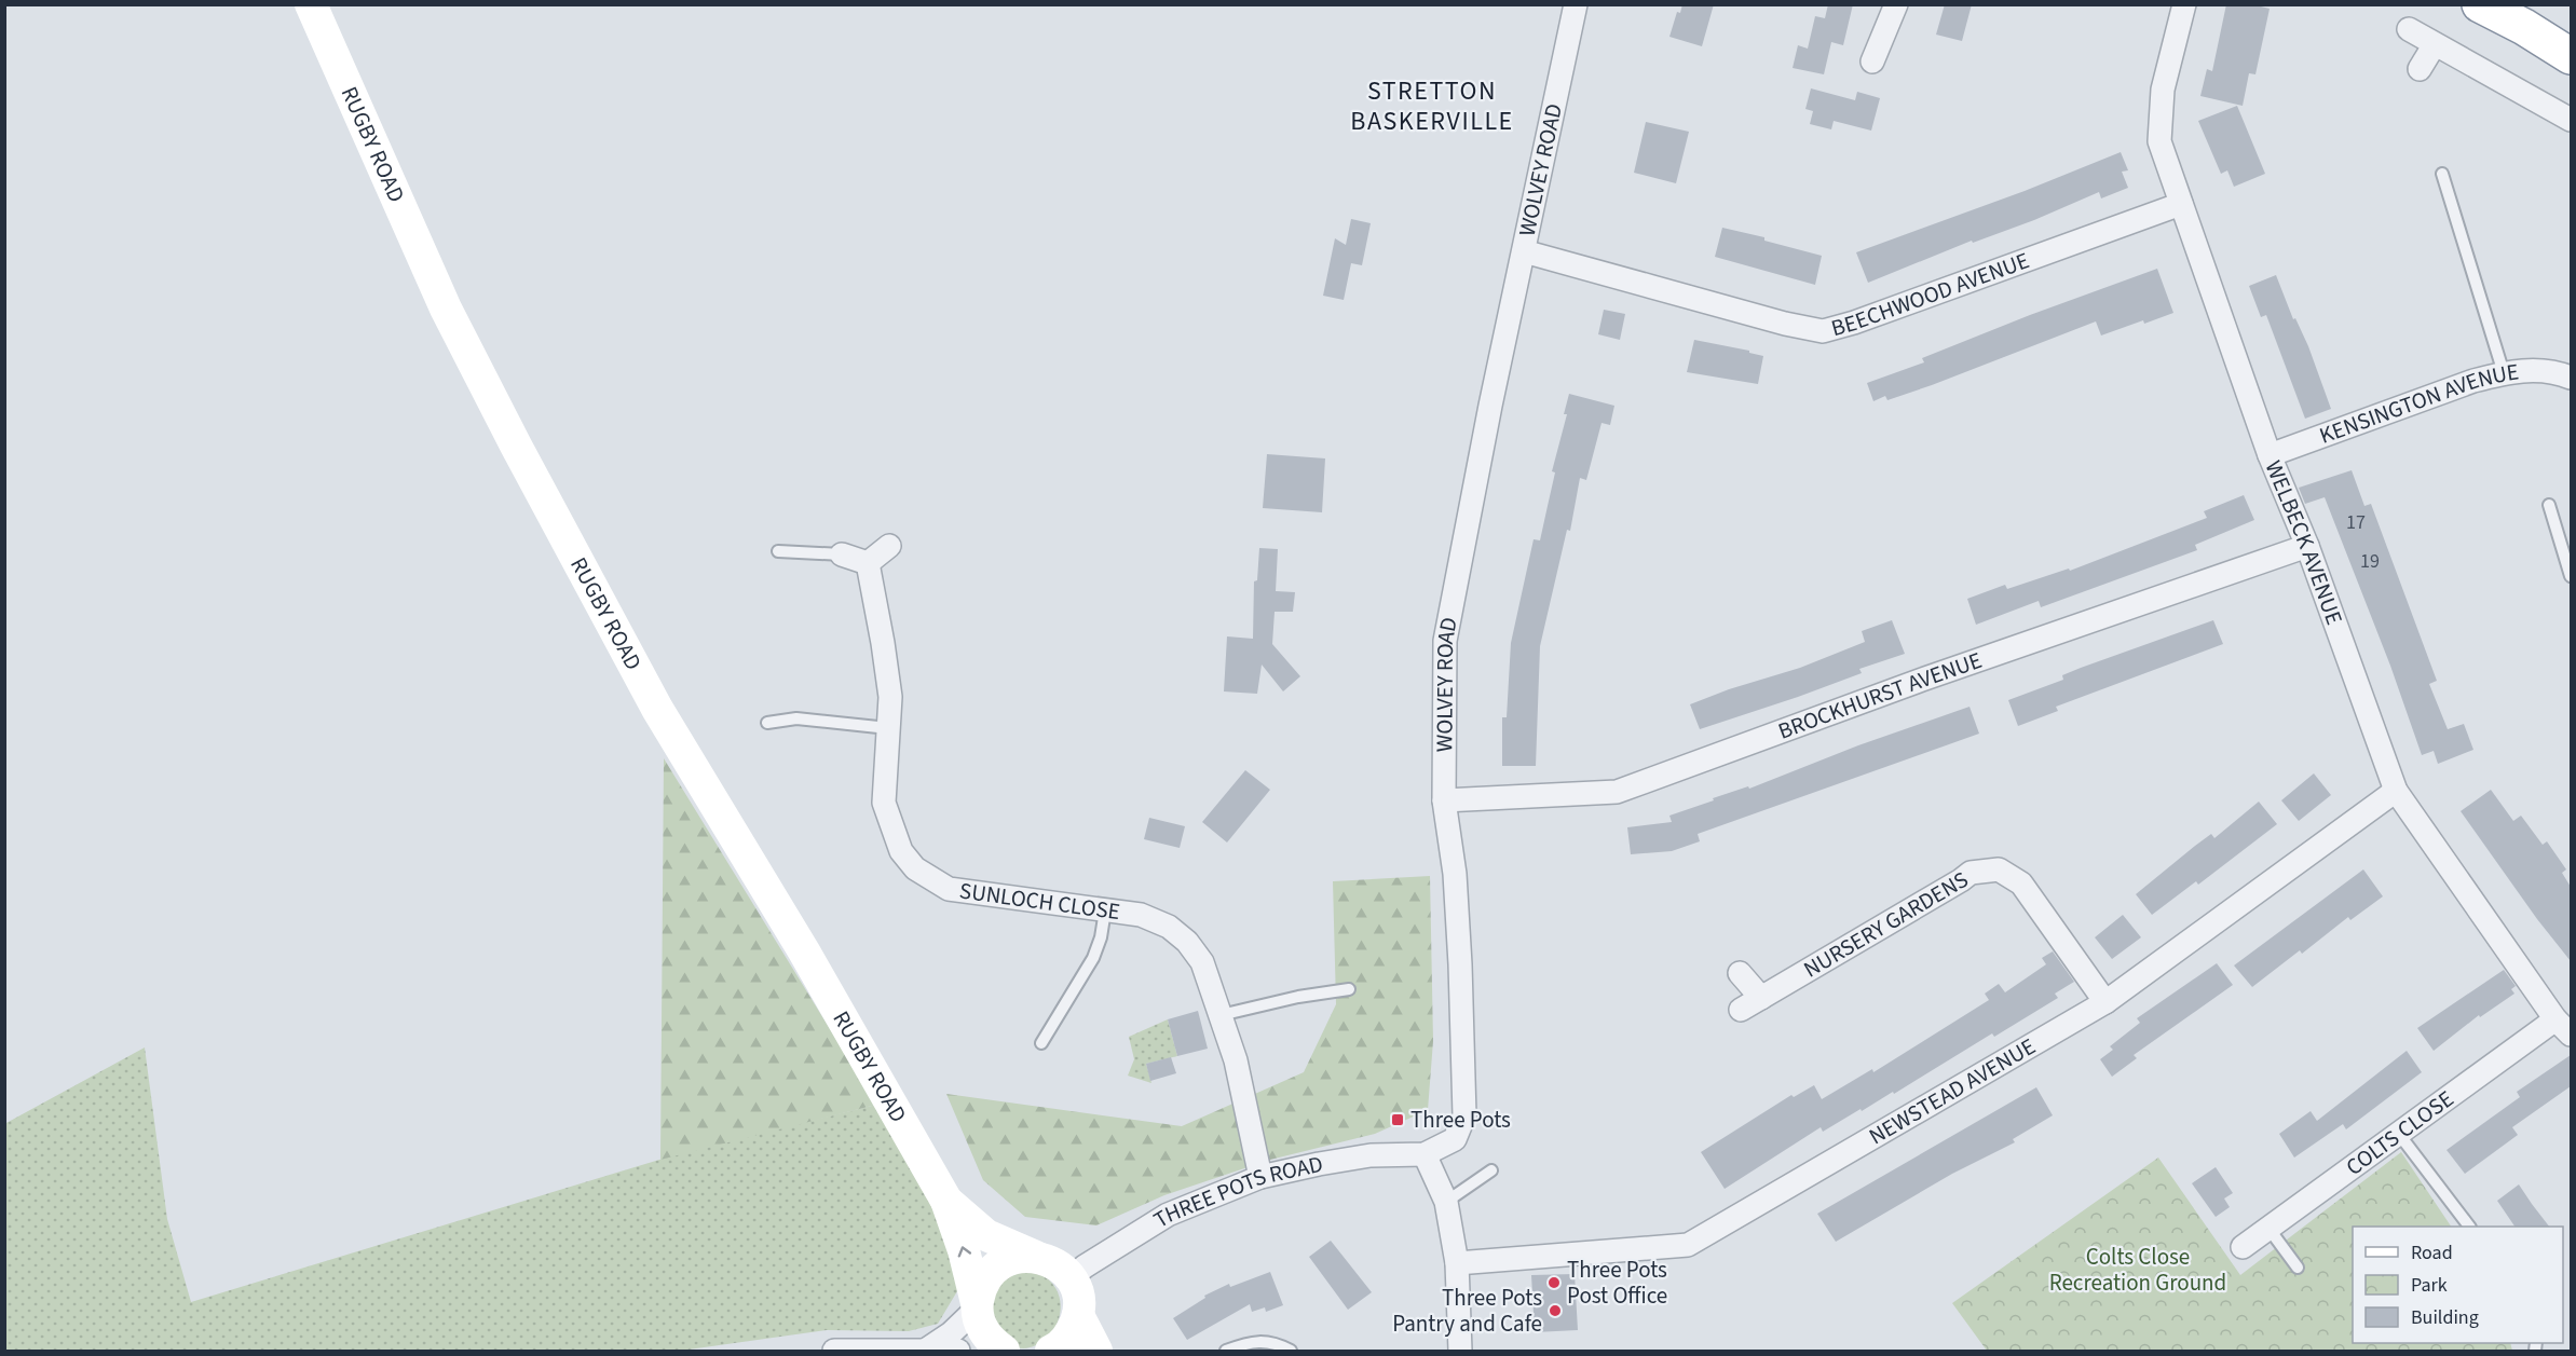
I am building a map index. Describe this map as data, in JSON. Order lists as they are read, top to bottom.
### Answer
{
  "streets": {
    "main road": ["RUGBY ROAD"],
    "street": [
      "WOLVEY ROAD",
      "BEECHWOOD AVENUE",
      "KENSINGTON AVENUE",
      "WELBECK AVENUE",
      "BROCKHURST AVENUE",
      "SUNLOCH CLOSE",
      "NURSERY GARDENS",
      "NEWSTEAD AVENUE",
      "COLTS CLOSE",
      "THREE POTS ROAD"
    ]
  },
  "crossings": [
    ["RUGBY ROAD", "THREE POTS ROAD"],
    ["WOLVEY ROAD", "BEECHWOOD AVENUE"],
    ["WOLVEY ROAD", "BROCKHURST AVENUE"],
    ["WOLVEY ROAD", "THREE POTS ROAD"],
    ["BEECHWOOD AVENUE", "WELBECK AVENUE"],
    ["KENSINGTON AVENUE", "WELBECK AVENUE"],
    ["WELBECK AVENUE", "BROCKHURST AVENUE"],
    ["WELBECK AVENUE", "NEWSTEAD AVENUE"],
    ["WELBECK AVENUE", "COLTS CLOSE"],
    ["SUNLOCH CLOSE", "THREE POTS ROAD"],
    ["NURSERY GARDENS", "NEWSTEAD AVENUE"]
  ],
  "districts": ["STRETTON BASKERVILLE"],
  "parks": ["Colts Close Recreation Ground"],
  "places": {
    "transit": ["Three Pots"],
    "other": ["Three Pots Post Office", "Three Pots Pantry and Cafe"]
  },
  "house_numbers": ["17", "19"],
  "legend": ["Road", "Park", "Building"]
}
